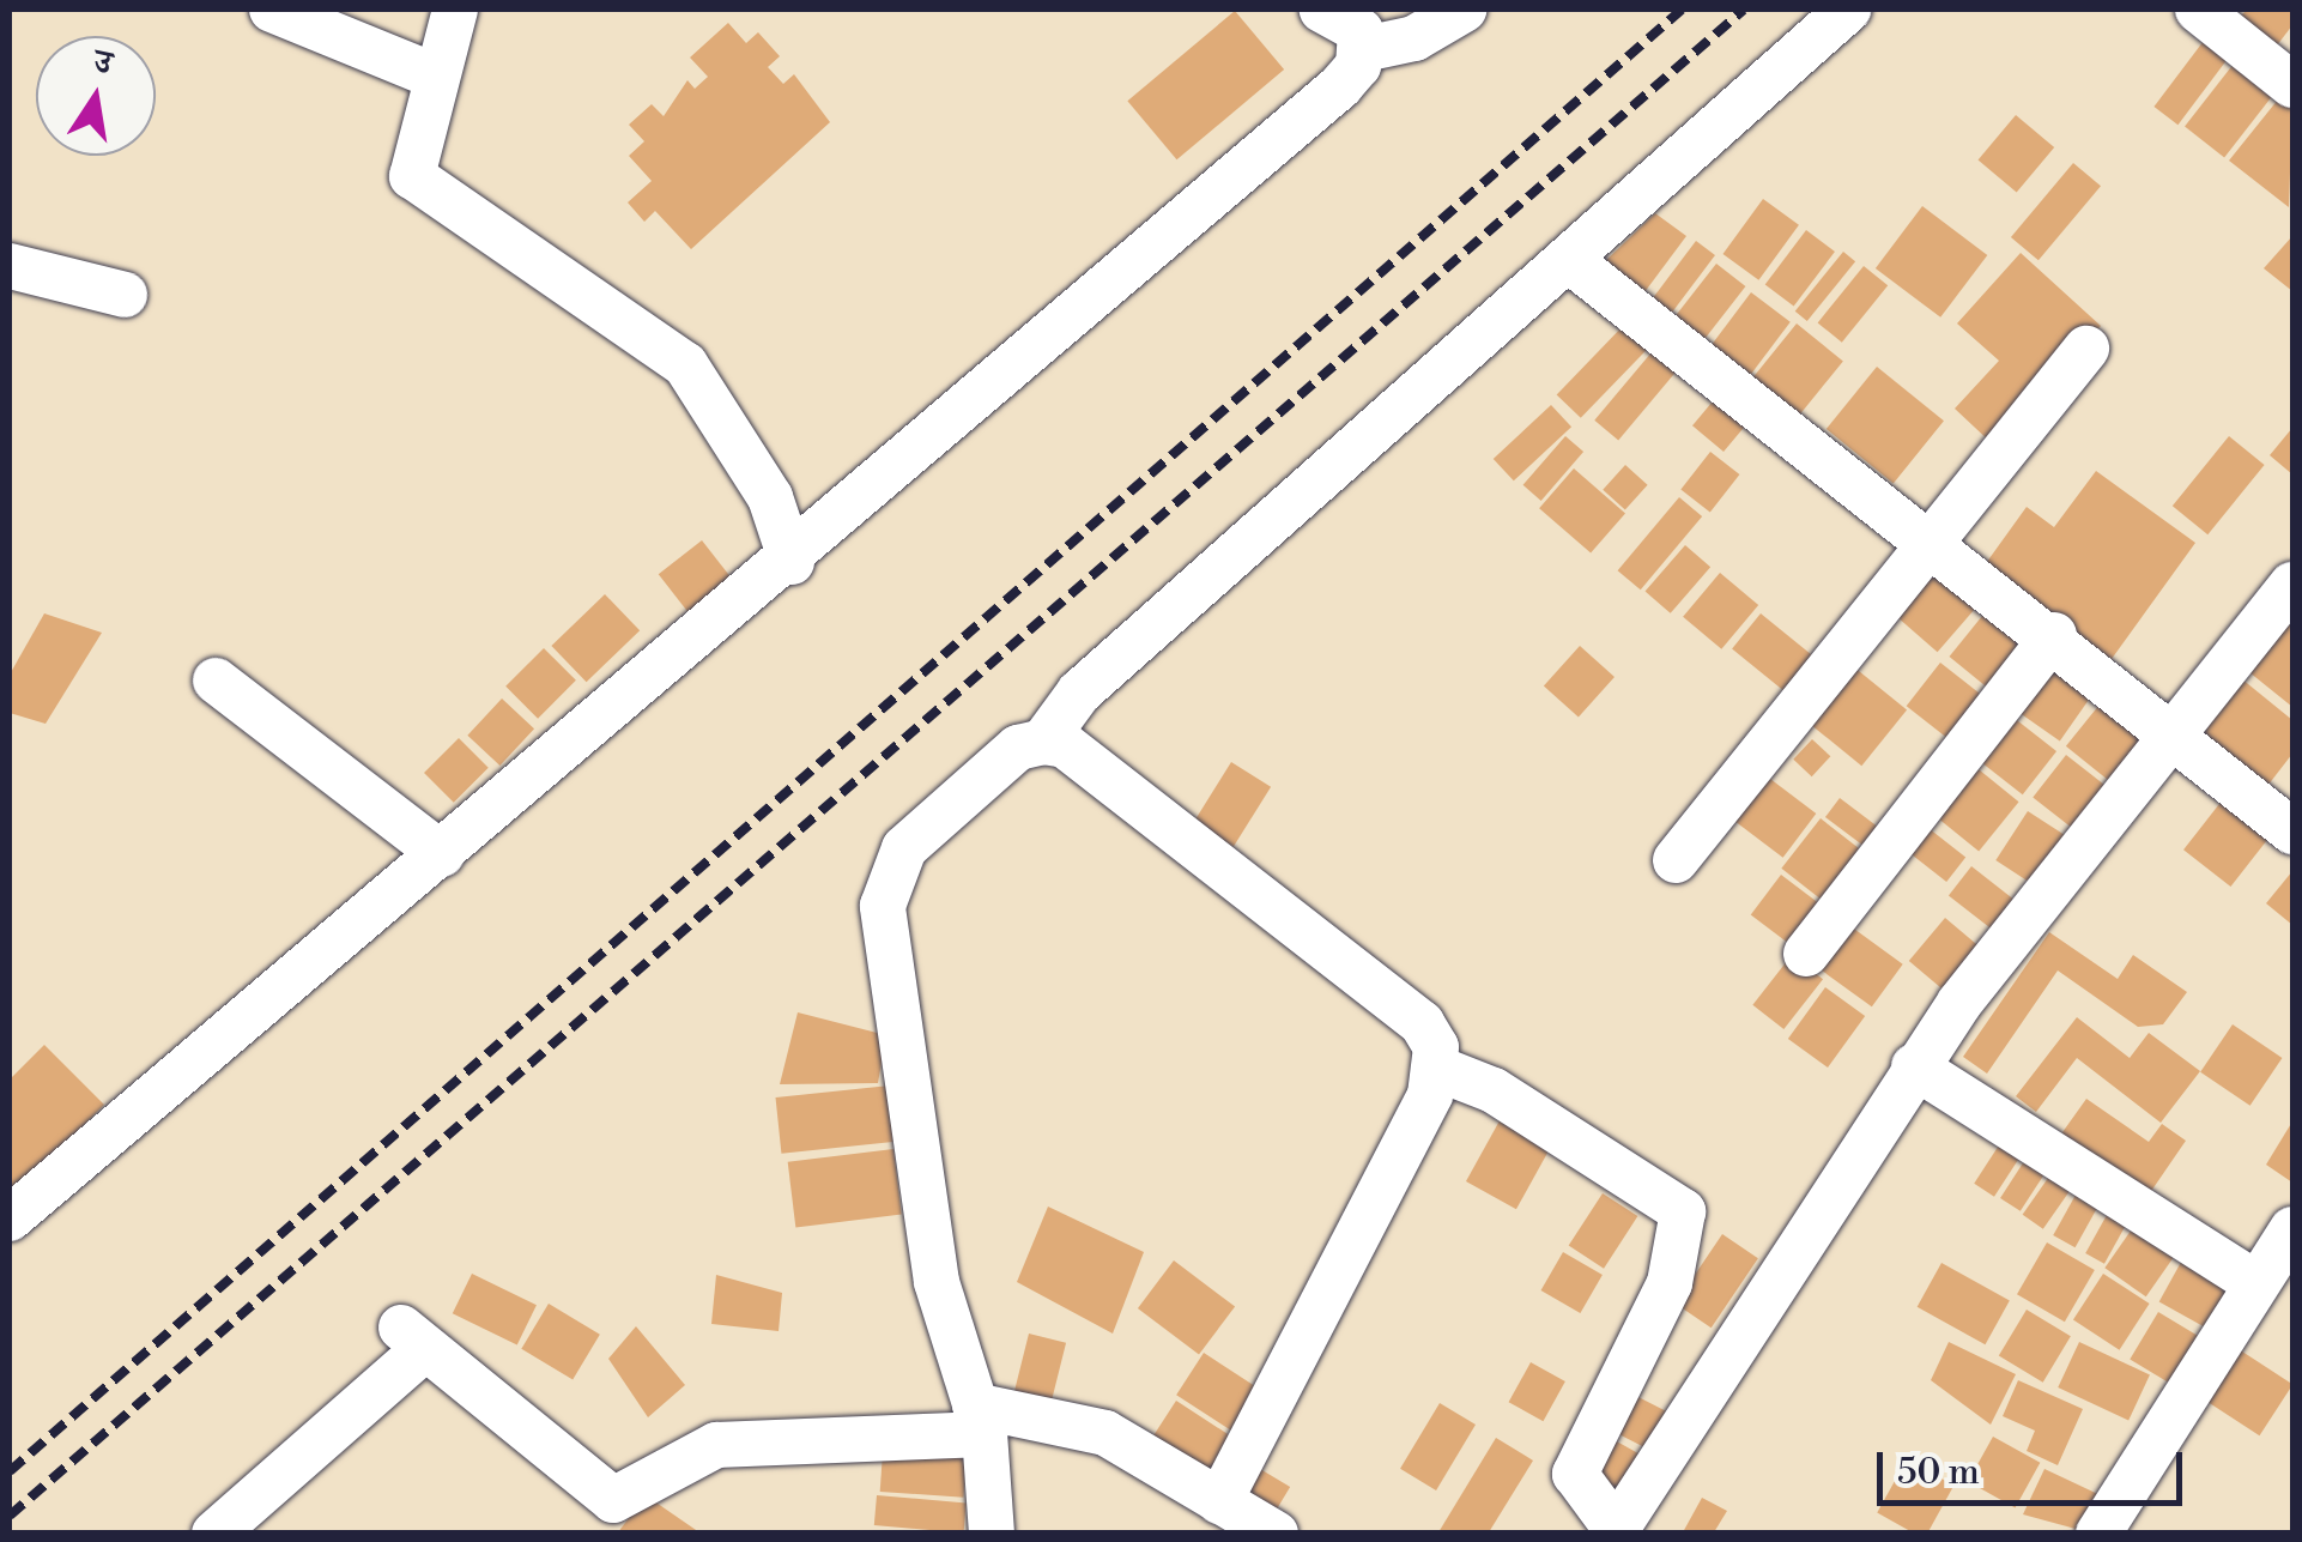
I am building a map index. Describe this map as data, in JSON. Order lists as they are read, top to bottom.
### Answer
{
  "scale_bar": "50 m",
  "north": "top"
}
